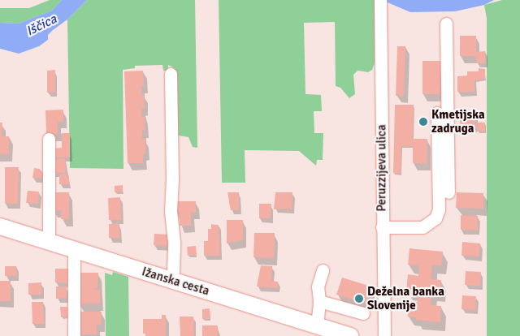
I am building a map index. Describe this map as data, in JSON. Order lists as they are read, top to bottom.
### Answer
{
  "streets": {
    "main road": ["Ižanska cesta"],
    "street": ["Peruzzijeva ulica"]
  },
  "water": ["Iščica"],
  "places": ["Kmetijska zadruga", "Deželna banka Slovenije"]
}
